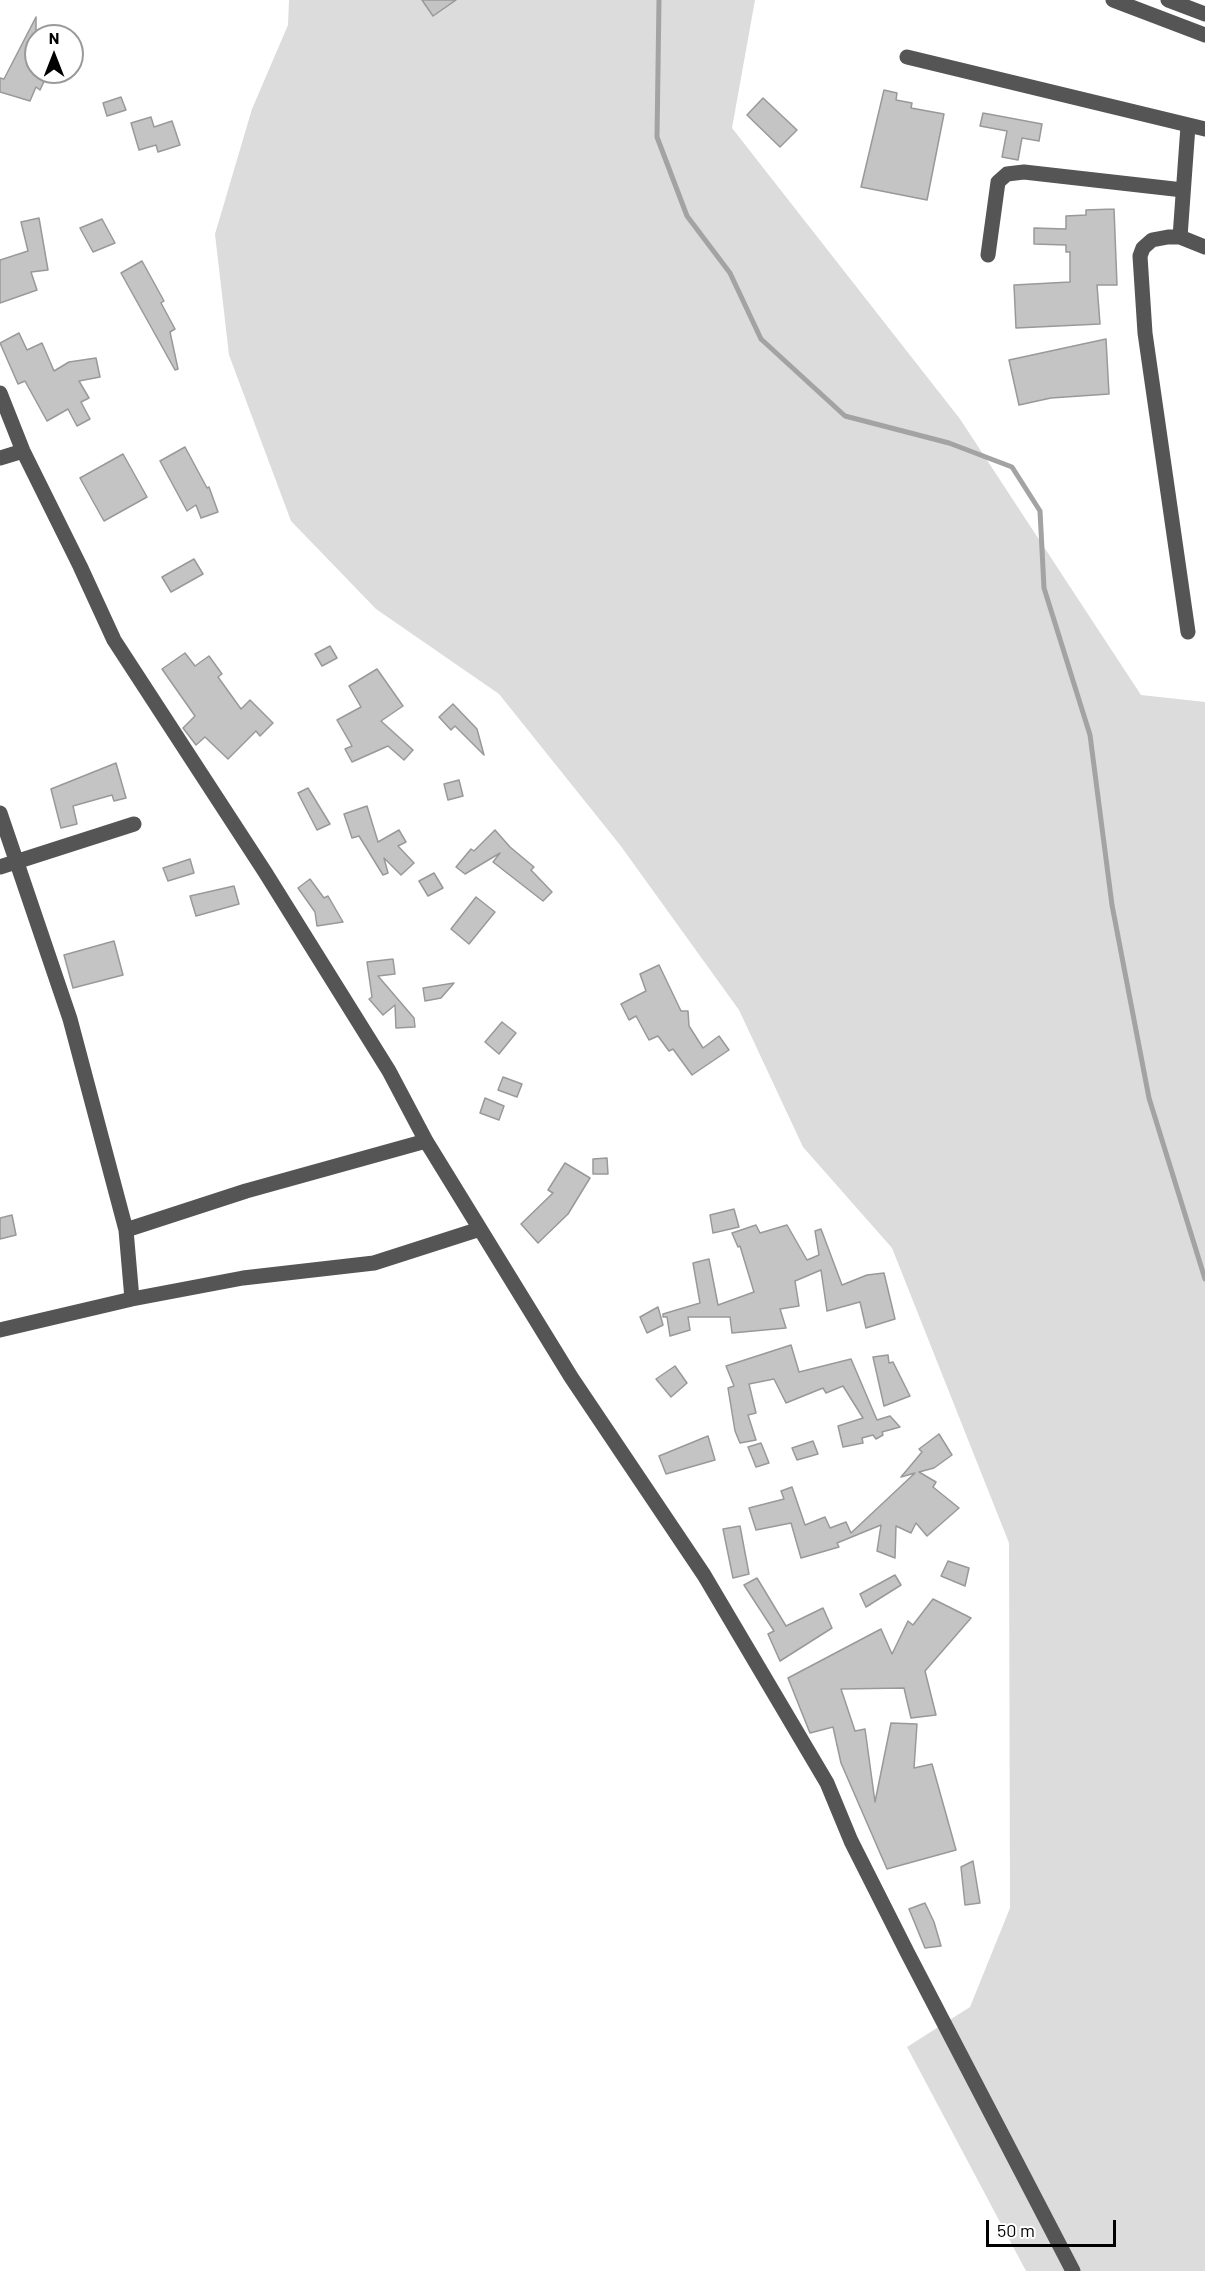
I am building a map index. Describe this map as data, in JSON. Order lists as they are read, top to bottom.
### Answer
{
  "scale_bar": "50 m",
  "north": "top"
}
